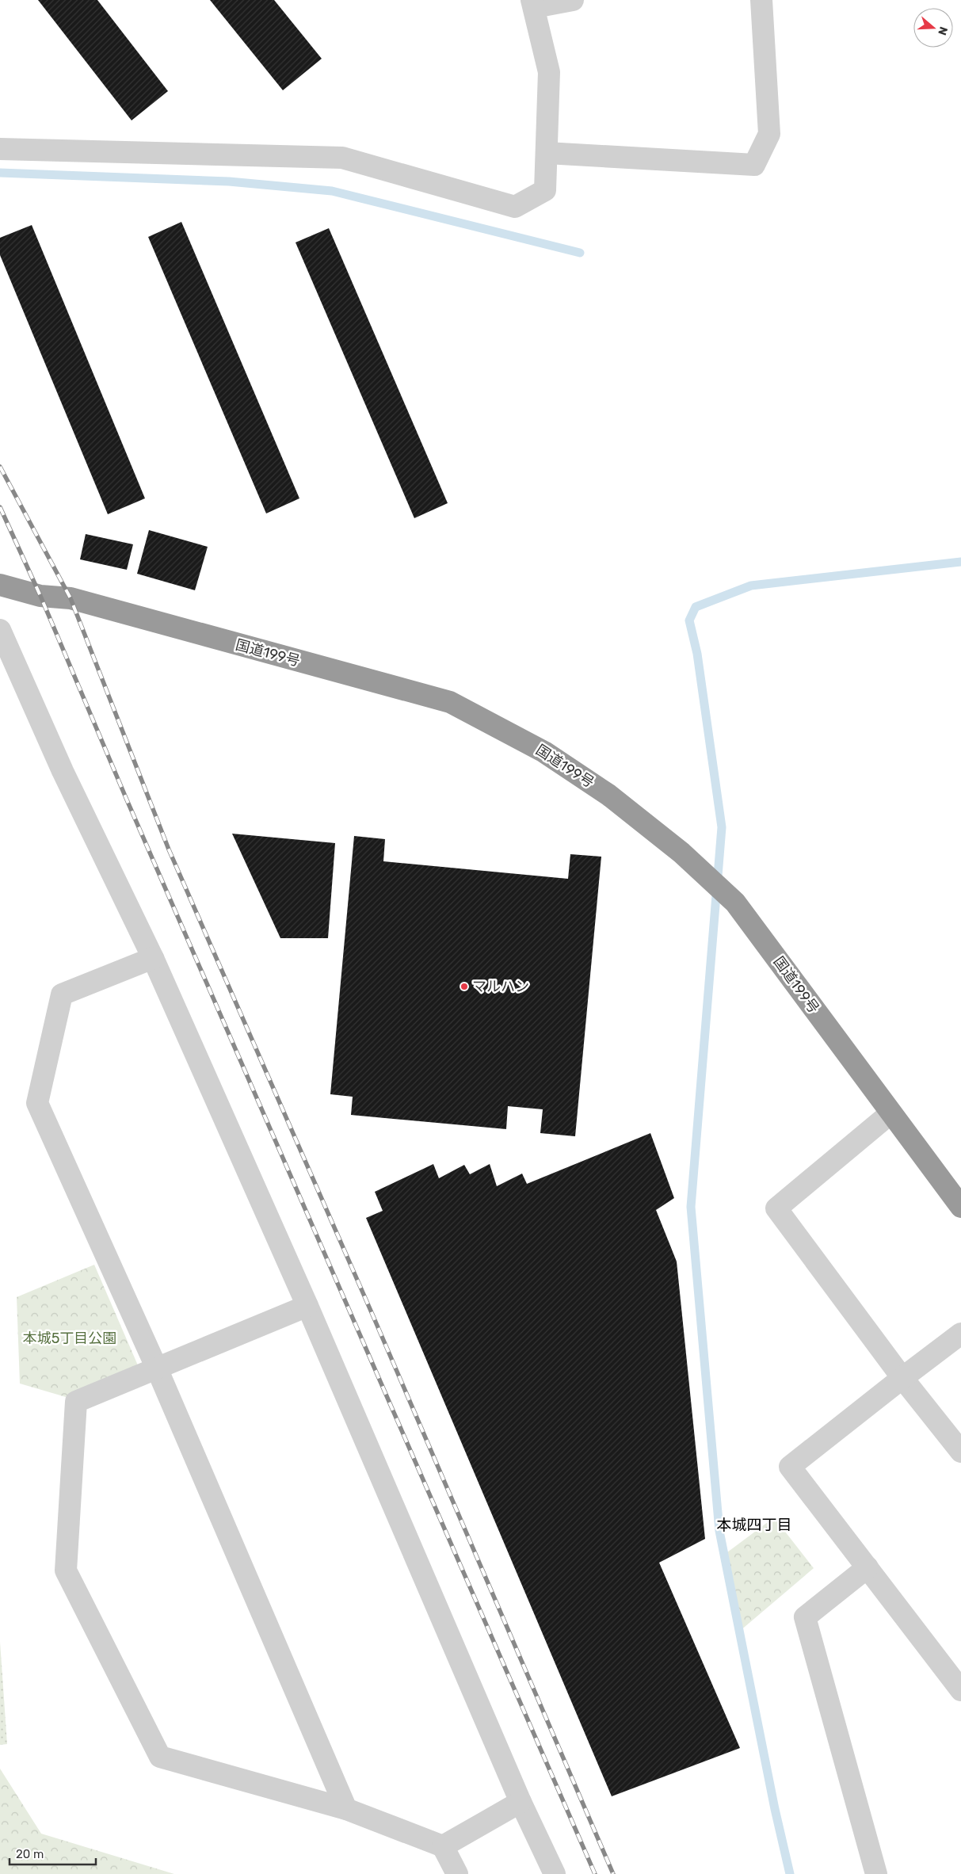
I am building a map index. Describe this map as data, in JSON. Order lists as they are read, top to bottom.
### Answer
{
  "streets": {
    "highway": ["国道199号"]
  },
  "districts": ["本城四丁目"],
  "parks": ["本城5丁目公園"],
  "places": ["マルハン"],
  "scale_bar": "20 m",
  "north": "right"
}
